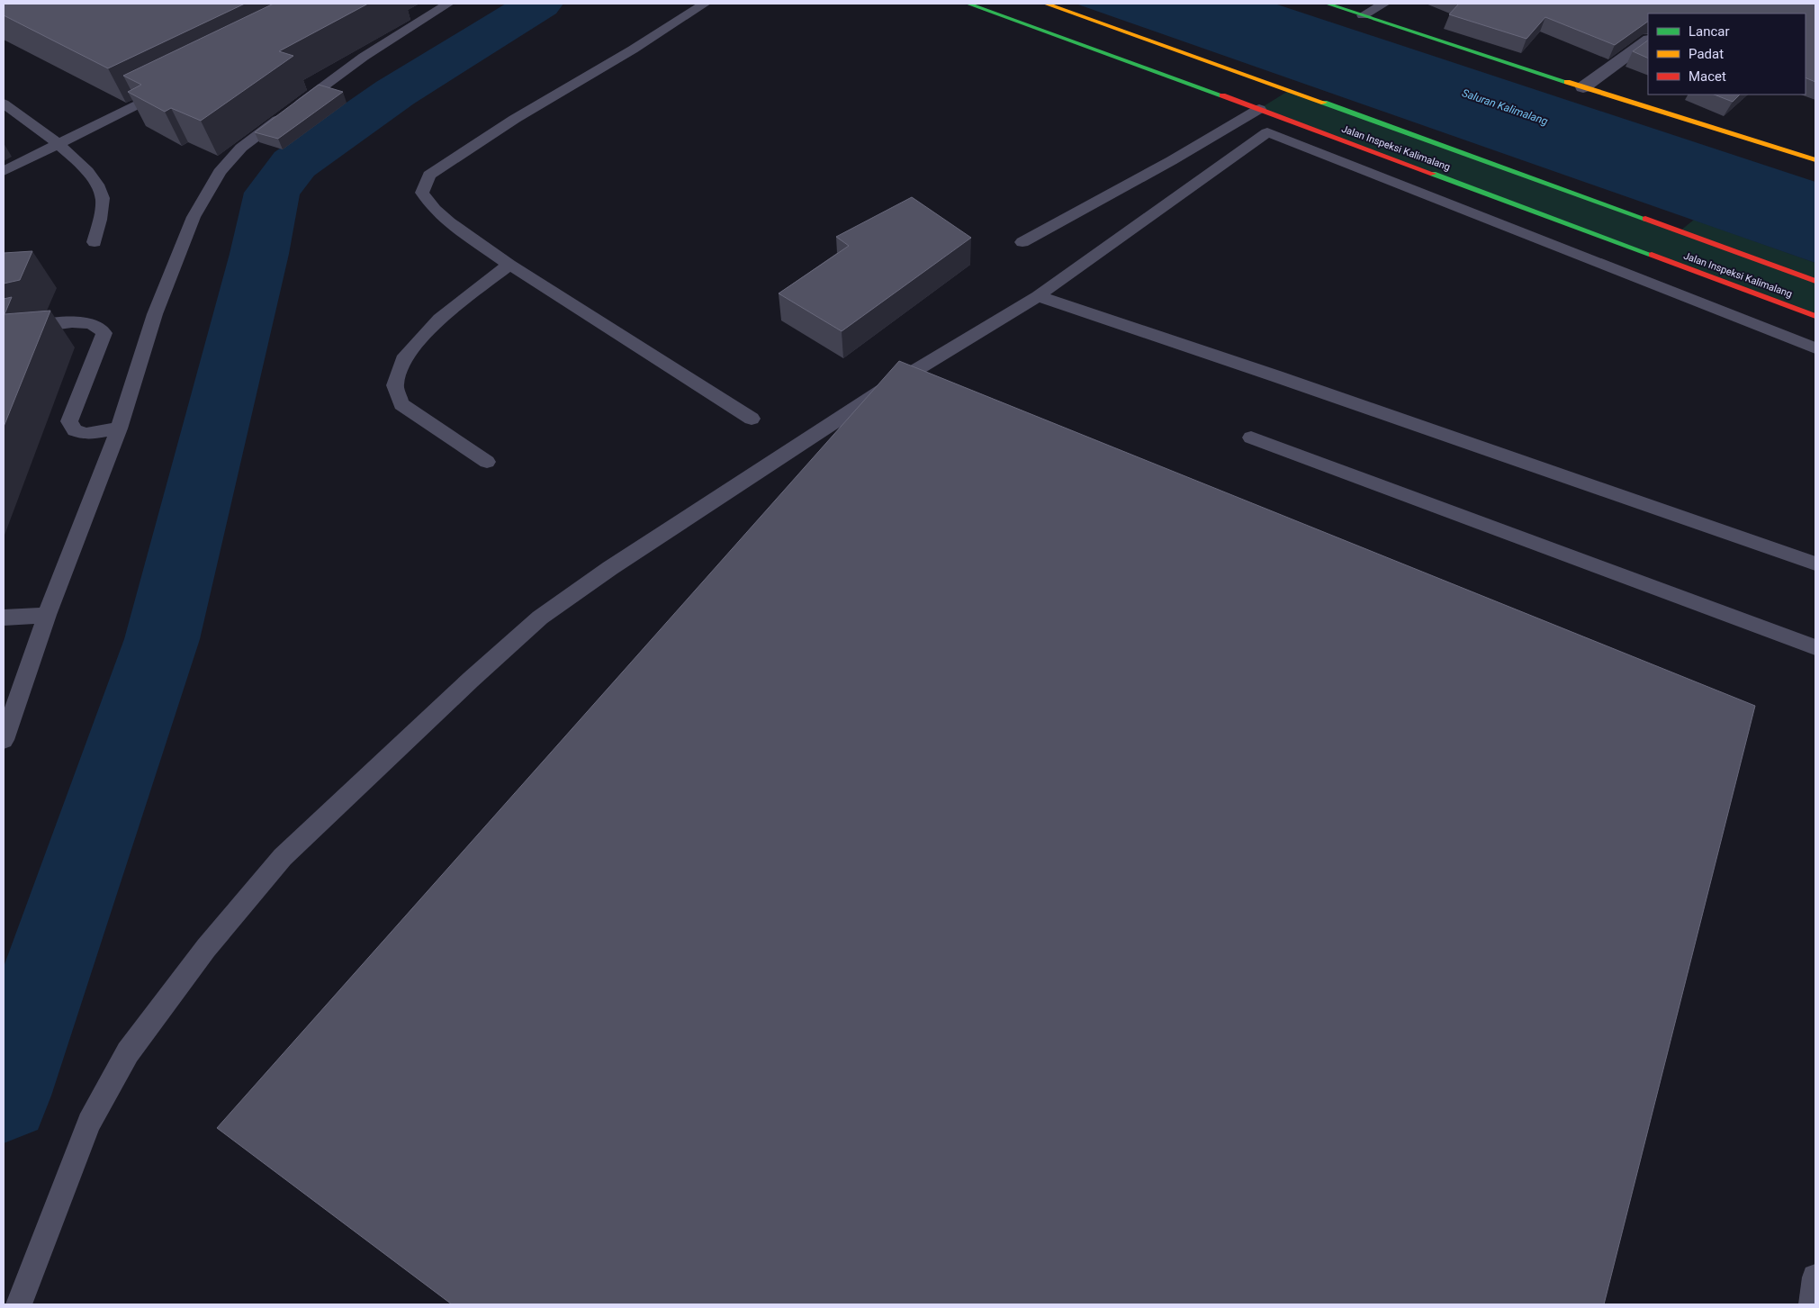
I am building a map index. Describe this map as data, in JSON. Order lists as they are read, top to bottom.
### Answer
{
  "streets": {
    "main road": ["Jalan Inspeksi Kalimalang"]
  },
  "water": ["Saluran Kalimalang"],
  "legend": ["Lancar", "Padat", "Macet"]
}
